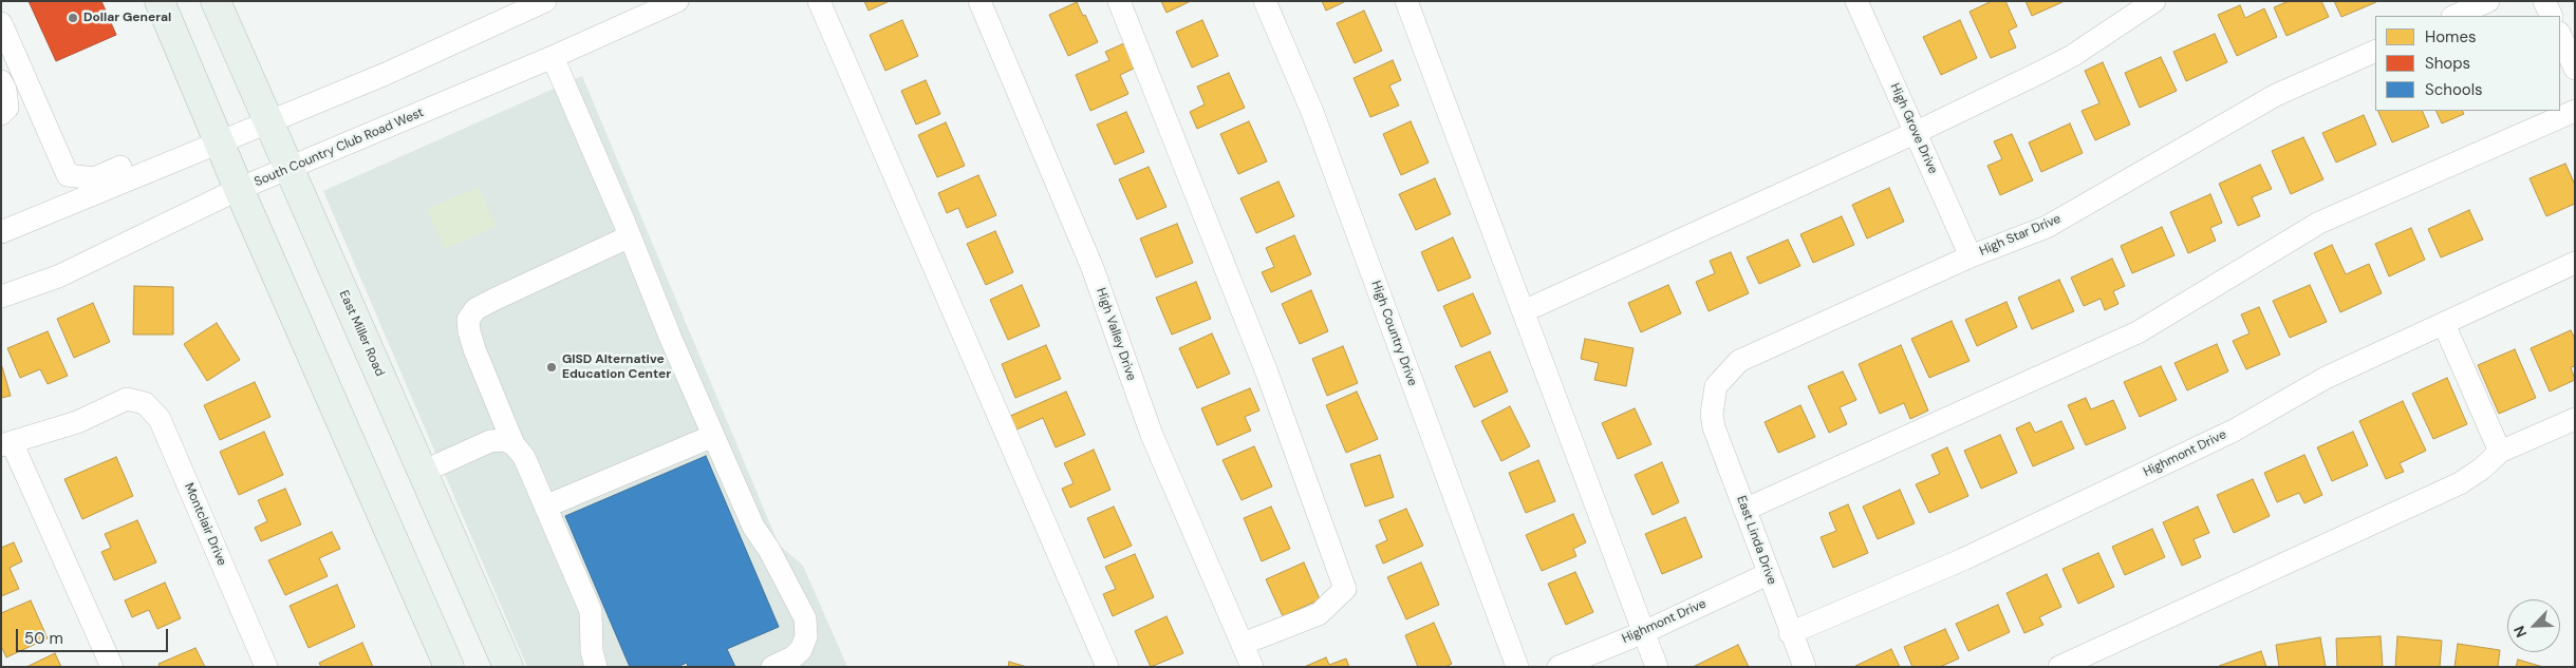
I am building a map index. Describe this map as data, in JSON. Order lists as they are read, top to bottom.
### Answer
{
  "streets": {
    "main road": ["East Miller Road"],
    "street": [
      "High Grove Drive",
      "South Country Club Road West",
      "High Star Drive",
      "High Country Drive",
      "High Valley Drive",
      "Highmont Drive",
      "Montclair Drive",
      "East Linda Drive"
    ]
  },
  "crossings": [
    ["High Grove Drive", "High Star Drive"],
    ["South Country Club Road West", "East Miller Road"],
    ["High Star Drive", "East Linda Drive"],
    ["Highmont Drive", "East Linda Drive"]
  ],
  "places": ["Dollar General", "GISD Alternative Education Center"],
  "legend": ["Homes", "Shops", "Schools"],
  "scale_bar": "50 m",
  "north": "bottom left"
}
